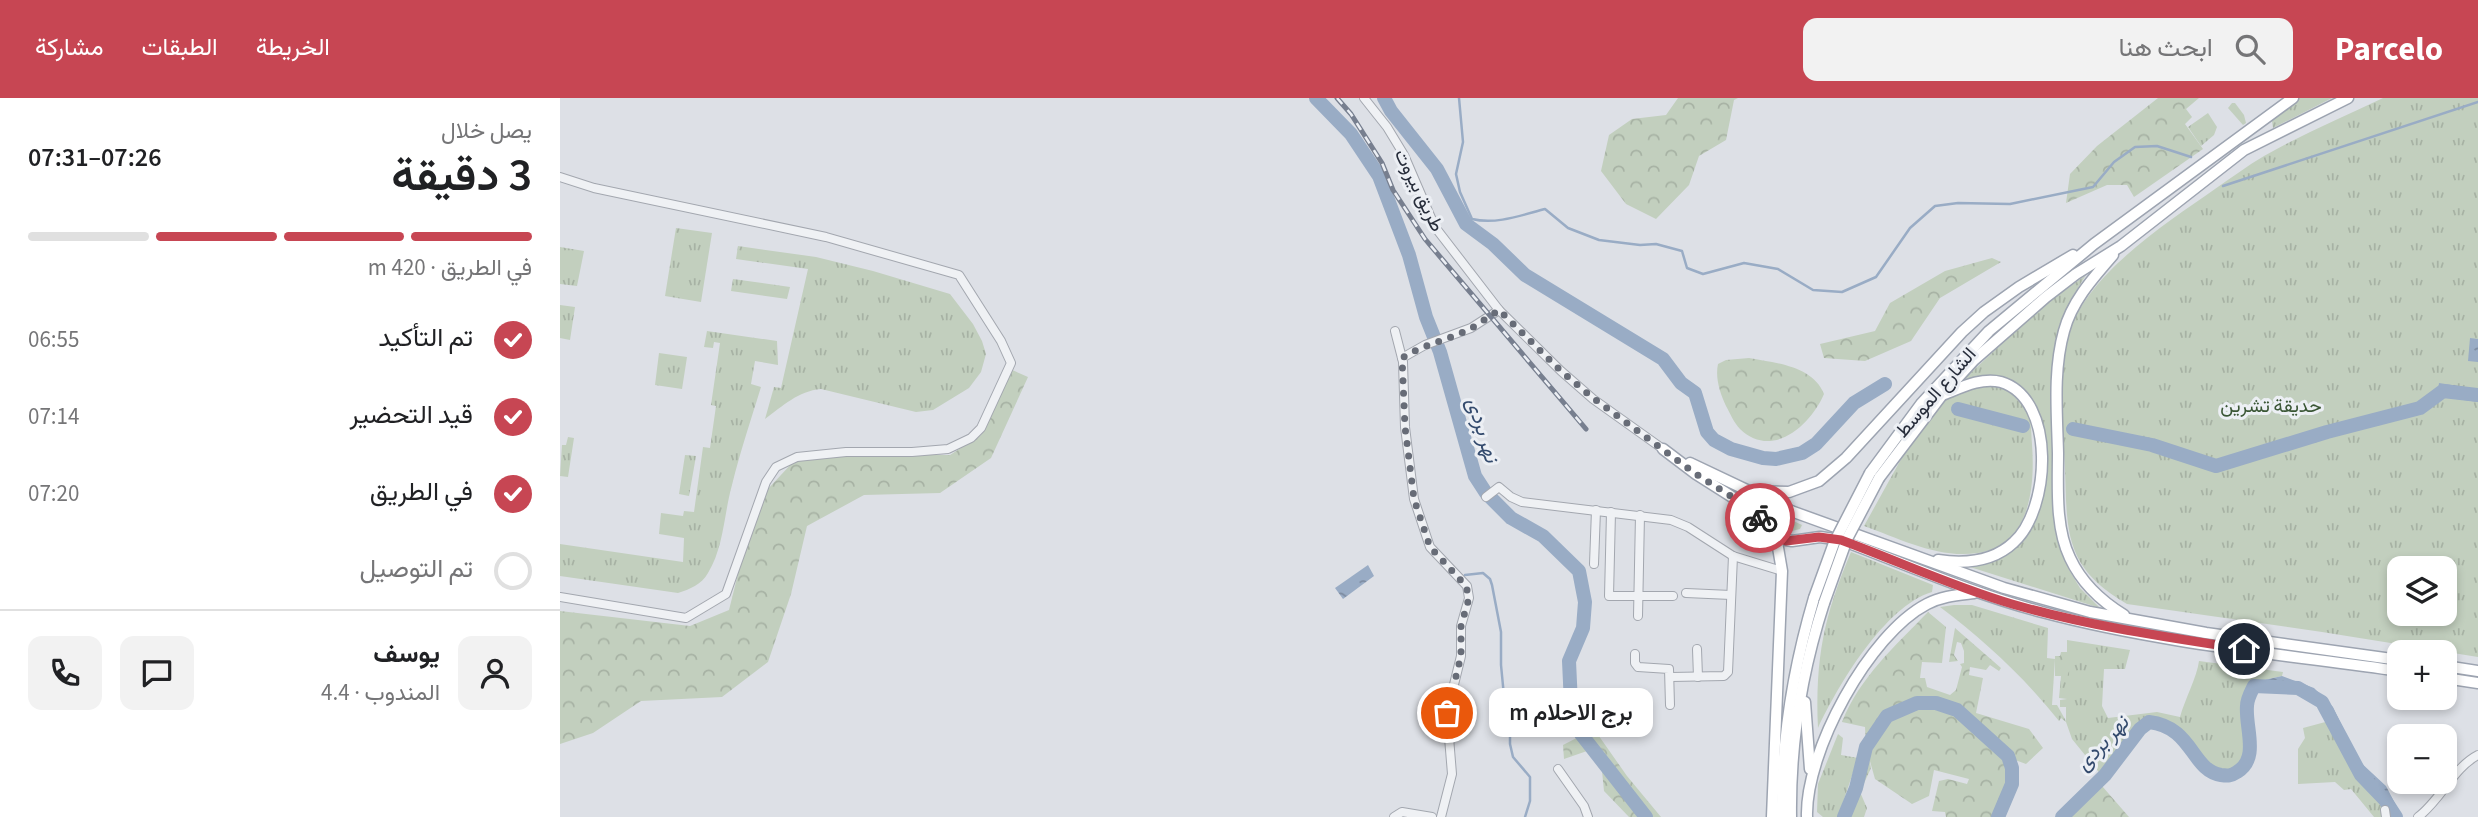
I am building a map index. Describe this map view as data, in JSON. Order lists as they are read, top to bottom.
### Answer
{
  "streets": {
    "main road": ["طريق بيروت", "الشارع الموسط"]
  },
  "crossings": [
    ["طريق بيروت", "الشارع الموسط"]
  ],
  "water": ["نهر بردى"],
  "parks": ["حديقة تشرين"],
  "places": ["برج الاحلام m"],
  "page": {
    "header": "Parcelo",
    "search": "ابحث هنا",
    "nav": ["الخريطة", "الطبقات", "مشاركة"],
    "heading": ["3 دقيقة", "يصل خلال", "07:26–07:31"],
    "panel": ["يوسف", "المندوب · 4.4"],
    "bar": "في الطريق · 420 m",
    "list": [
      ["تم التأكيد", "06:55"],
      ["قيد التحضير", "07:14"],
      ["في الطريق", "07:20"],
      "تم التوصيل"
    ],
    "map_buttons": ["+", "−"],
    "bubble": "برج الاحلام m"
  }
}
